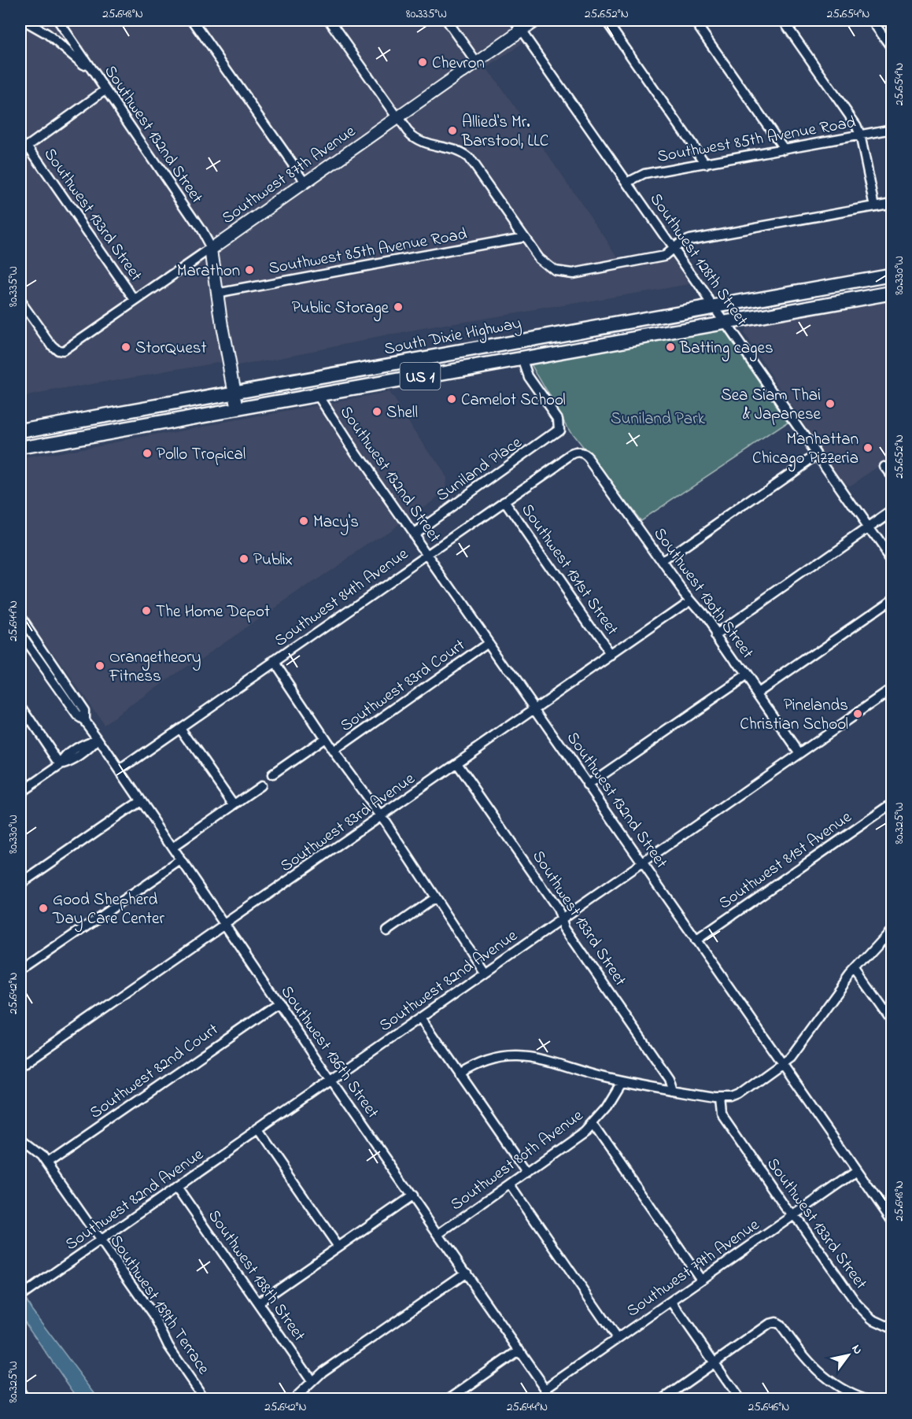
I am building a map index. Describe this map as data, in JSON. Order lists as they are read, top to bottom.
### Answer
{
  "streets": {
    "highway": ["South Dixie Highway", "US 1"],
    "main road": ["Southwest 132nd Street", "Southwest 87th Avenue"],
    "street": [
      "Southwest 85th Avenue Road",
      "Southwest 133rd Street",
      "Southwest 128th Street",
      "Suniland Place",
      "Southwest 131st Street",
      "Southwest 130th Street",
      "Southwest 84th Avenue",
      "Southwest 83rd Court",
      "Southwest 83rd Avenue",
      "Southwest 81st Avenue",
      "Southwest 82nd Avenue",
      "Southwest 136th Street",
      "Southwest 82nd Court",
      "Southwest 80th Avenue",
      "Southwest 79th Avenue",
      "Southwest 138th Street",
      "Southwest 139th Terrace"
    ]
  },
  "crossings": [
    ["Southwest 132nd Street", "Southwest 85th Avenue Road"],
    ["Southwest 132nd Street", "Southwest 87th Avenue"],
    ["Southwest 132nd Street", "South Dixie Highway"],
    ["Southwest 132nd Street", "Suniland Place"],
    ["Southwest 132nd Street", "Southwest 84th Avenue"],
    ["Southwest 132nd Street", "Southwest 83rd Court"],
    ["Southwest 132nd Street", "Southwest 83rd Avenue"],
    ["Southwest 132nd Street", "Southwest 81st Avenue"],
    ["Southwest 132nd Street", "Southwest 82nd Avenue"],
    ["Southwest 132nd Street", "Southwest 79th Avenue"],
    ["Southwest 85th Avenue Road", "Southwest 128th Street"],
    ["Southwest 87th Avenue", "Southwest 133rd Street"],
    ["Southwest 87th Avenue", "Southwest 128th Street"],
    ["Southwest 133rd Street", "Southwest 83rd Avenue"],
    ["Southwest 133rd Street", "Southwest 82nd Avenue"],
    ["Southwest 133rd Street", "Southwest 79th Avenue"],
    ["Southwest 128th Street", "South Dixie Highway"],
    ["South Dixie Highway", "Suniland Place"],
    ["Southwest 131st Street", "Southwest 84th Avenue"],
    ["Southwest 131st Street", "Southwest 83rd Avenue"],
    ["Southwest 130th Street", "Southwest 84th Avenue"],
    ["Southwest 130th Street", "Southwest 83rd Avenue"],
    ["Southwest 130th Street", "Southwest 82nd Avenue"],
    ["Southwest 84th Avenue", "Southwest 136th Street"],
    ["Southwest 83rd Avenue", "Southwest 136th Street"],
    ["Southwest 82nd Avenue", "Southwest 136th Street"],
    ["Southwest 82nd Avenue", "Southwest 138th Street"],
    ["Southwest 82nd Avenue", "Southwest 139th Terrace"],
    ["Southwest 136th Street", "Southwest 82nd Court"],
    ["Southwest 136th Street", "Southwest 80th Avenue"],
    ["Southwest 136th Street", "Southwest 79th Avenue"],
    ["Southwest 82nd Court", "Southwest 139th Terrace"]
  ],
  "parks": ["Suniland Park"],
  "places": [
    "Chevron",
    "Allied's Mr. Barstool, LLC",
    "Marathon",
    "Public Storage",
    "StorQuest",
    "Batting cages",
    "Camelot School",
    "Sea Siam Thai & Japanese",
    "Shell",
    "Manhattan Chicago Pizzeria",
    "Pollo Tropical",
    "Macy's",
    "Publix",
    "The Home Depot",
    "Orangetheory Fitness",
    "Pinelands Christian School",
    "Good Shepherd Day Care Center"
  ],
  "north": "top right",
  "coordinates": [
    "25.648°N",
    "80.335°W",
    "25.652°N",
    "25.654°N",
    "80.330°W",
    "25.644°N",
    "80.325°W",
    "25.642°N",
    "25.646°N"
  ]
}
